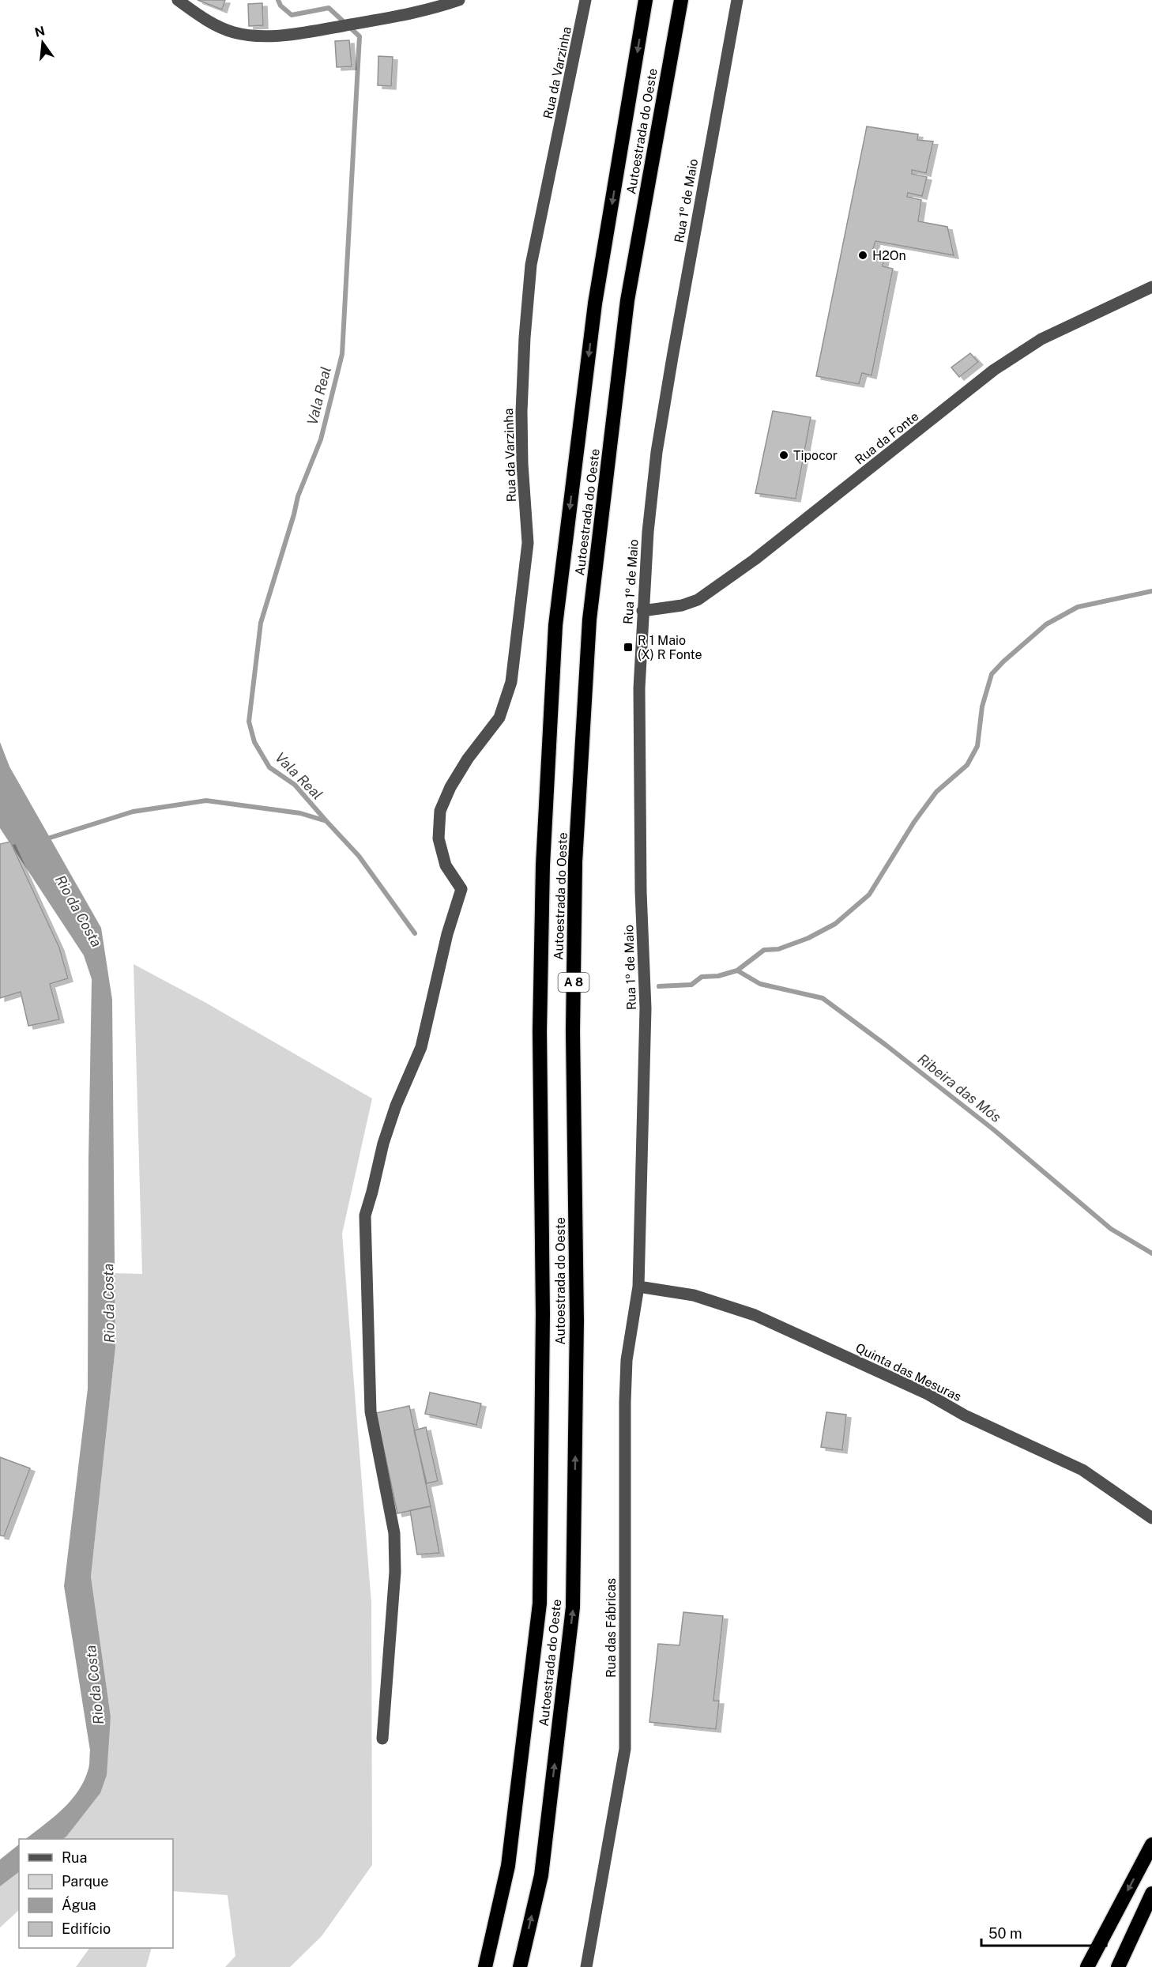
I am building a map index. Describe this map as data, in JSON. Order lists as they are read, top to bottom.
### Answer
{
  "streets": {
    "highway": ["Autoestrada do Oeste", "A 8"],
    "street": [
      "Rua da Varzinha",
      "Rua 1º de Maio",
      "Rua da Fonte",
      "Quinta das Mesuras",
      "Rua das Fábricas"
    ]
  },
  "crossings": [
    ["Rua 1º de Maio", "Rua da Fonte"],
    ["Rua 1º de Maio", "Quinta das Mesuras"],
    ["Rua 1º de Maio", "Rua das Fábricas"],
    ["Quinta das Mesuras", "Rua das Fábricas"]
  ],
  "water": ["Vala Real", "Rio da Costa", "Ribeira das Mós"],
  "places": {
    "other": ["H2On", "Tipocor"],
    "transit": ["R 1 Maio (X) R Fonte"]
  },
  "legend": [
    "Rua",
    "Parque",
    "Água",
    "Edifício"
  ],
  "scale_bar": "50 m",
  "north": "top"
}
